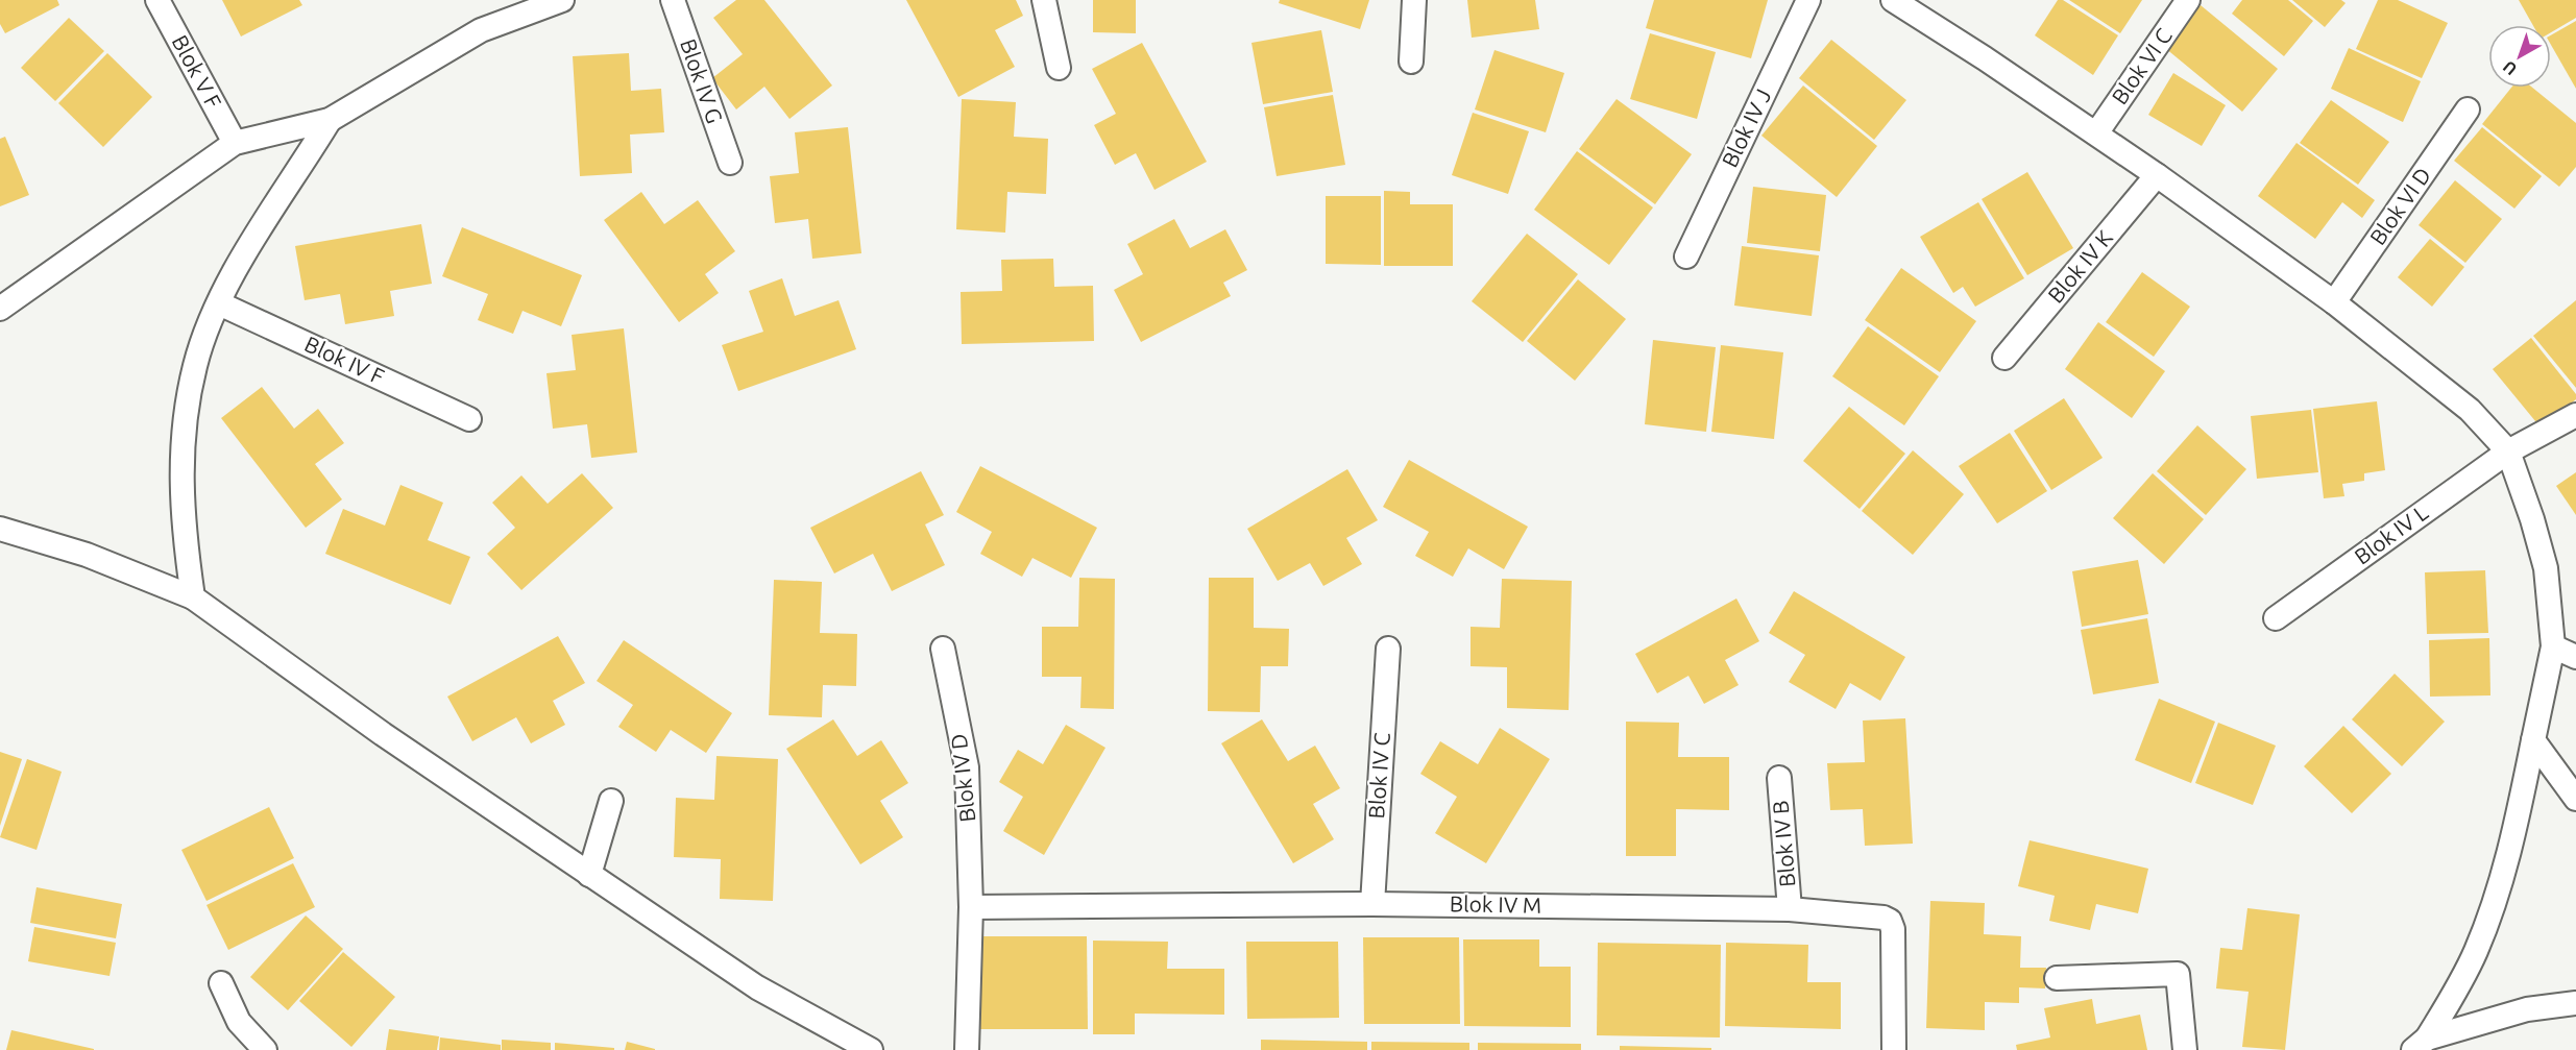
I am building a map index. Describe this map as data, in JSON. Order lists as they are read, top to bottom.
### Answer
{
  "streets": {
    "street": [
      "Blok VI C",
      "Blok V F",
      "Blok IV G",
      "Blok IV J",
      "Blok VI D",
      "Blok IV K",
      "Blok IV F",
      "Blok IV L",
      "Blok IV C",
      "Blok IV D",
      "Blok IV B",
      "Blok IV M"
    ]
  },
  "crossings": [
    ["Blok IV C", "Blok IV M"],
    ["Blok IV D", "Blok IV M"],
    ["Blok IV B", "Blok IV M"]
  ],
  "north": "bottom left"
}
